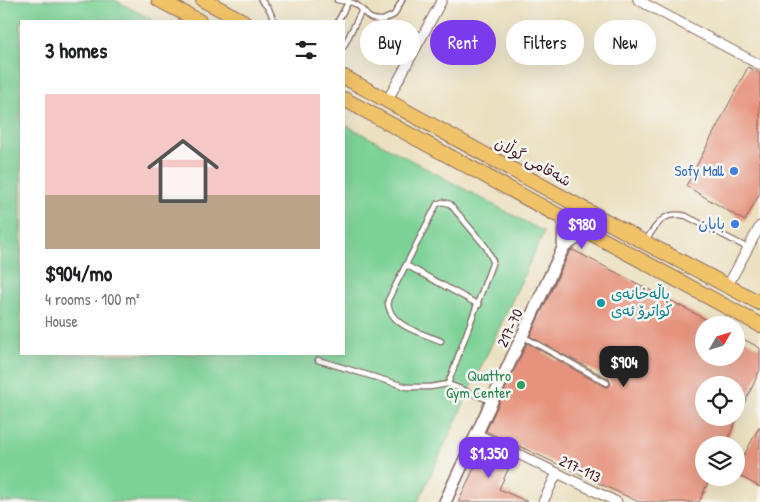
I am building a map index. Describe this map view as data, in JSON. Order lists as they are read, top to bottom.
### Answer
{
  "streets": {
    "main road": ["شەقامی گوڵان"],
    "street": ["217-70", "217-113"]
  },
  "crossings": [
    ["217-70", "217-113"]
  ],
  "places": [
    "Sofy Mall",
    "بابان",
    "باڵەخانەی کواترۆ ئەی",
    "Quattro Gym Center"
  ],
  "north": "top right",
  "page": {
    "chip": [
      "Buy",
      "Rent",
      "Filters",
      "New"
    ],
    "heading": "3 homes",
    "list": [
      {
        "name": "$904/mo",
        "note": "4 rooms · 100 m² · House"
      }
    ],
    "price": ["$980", "$904", "$1,350"]
  }
}
